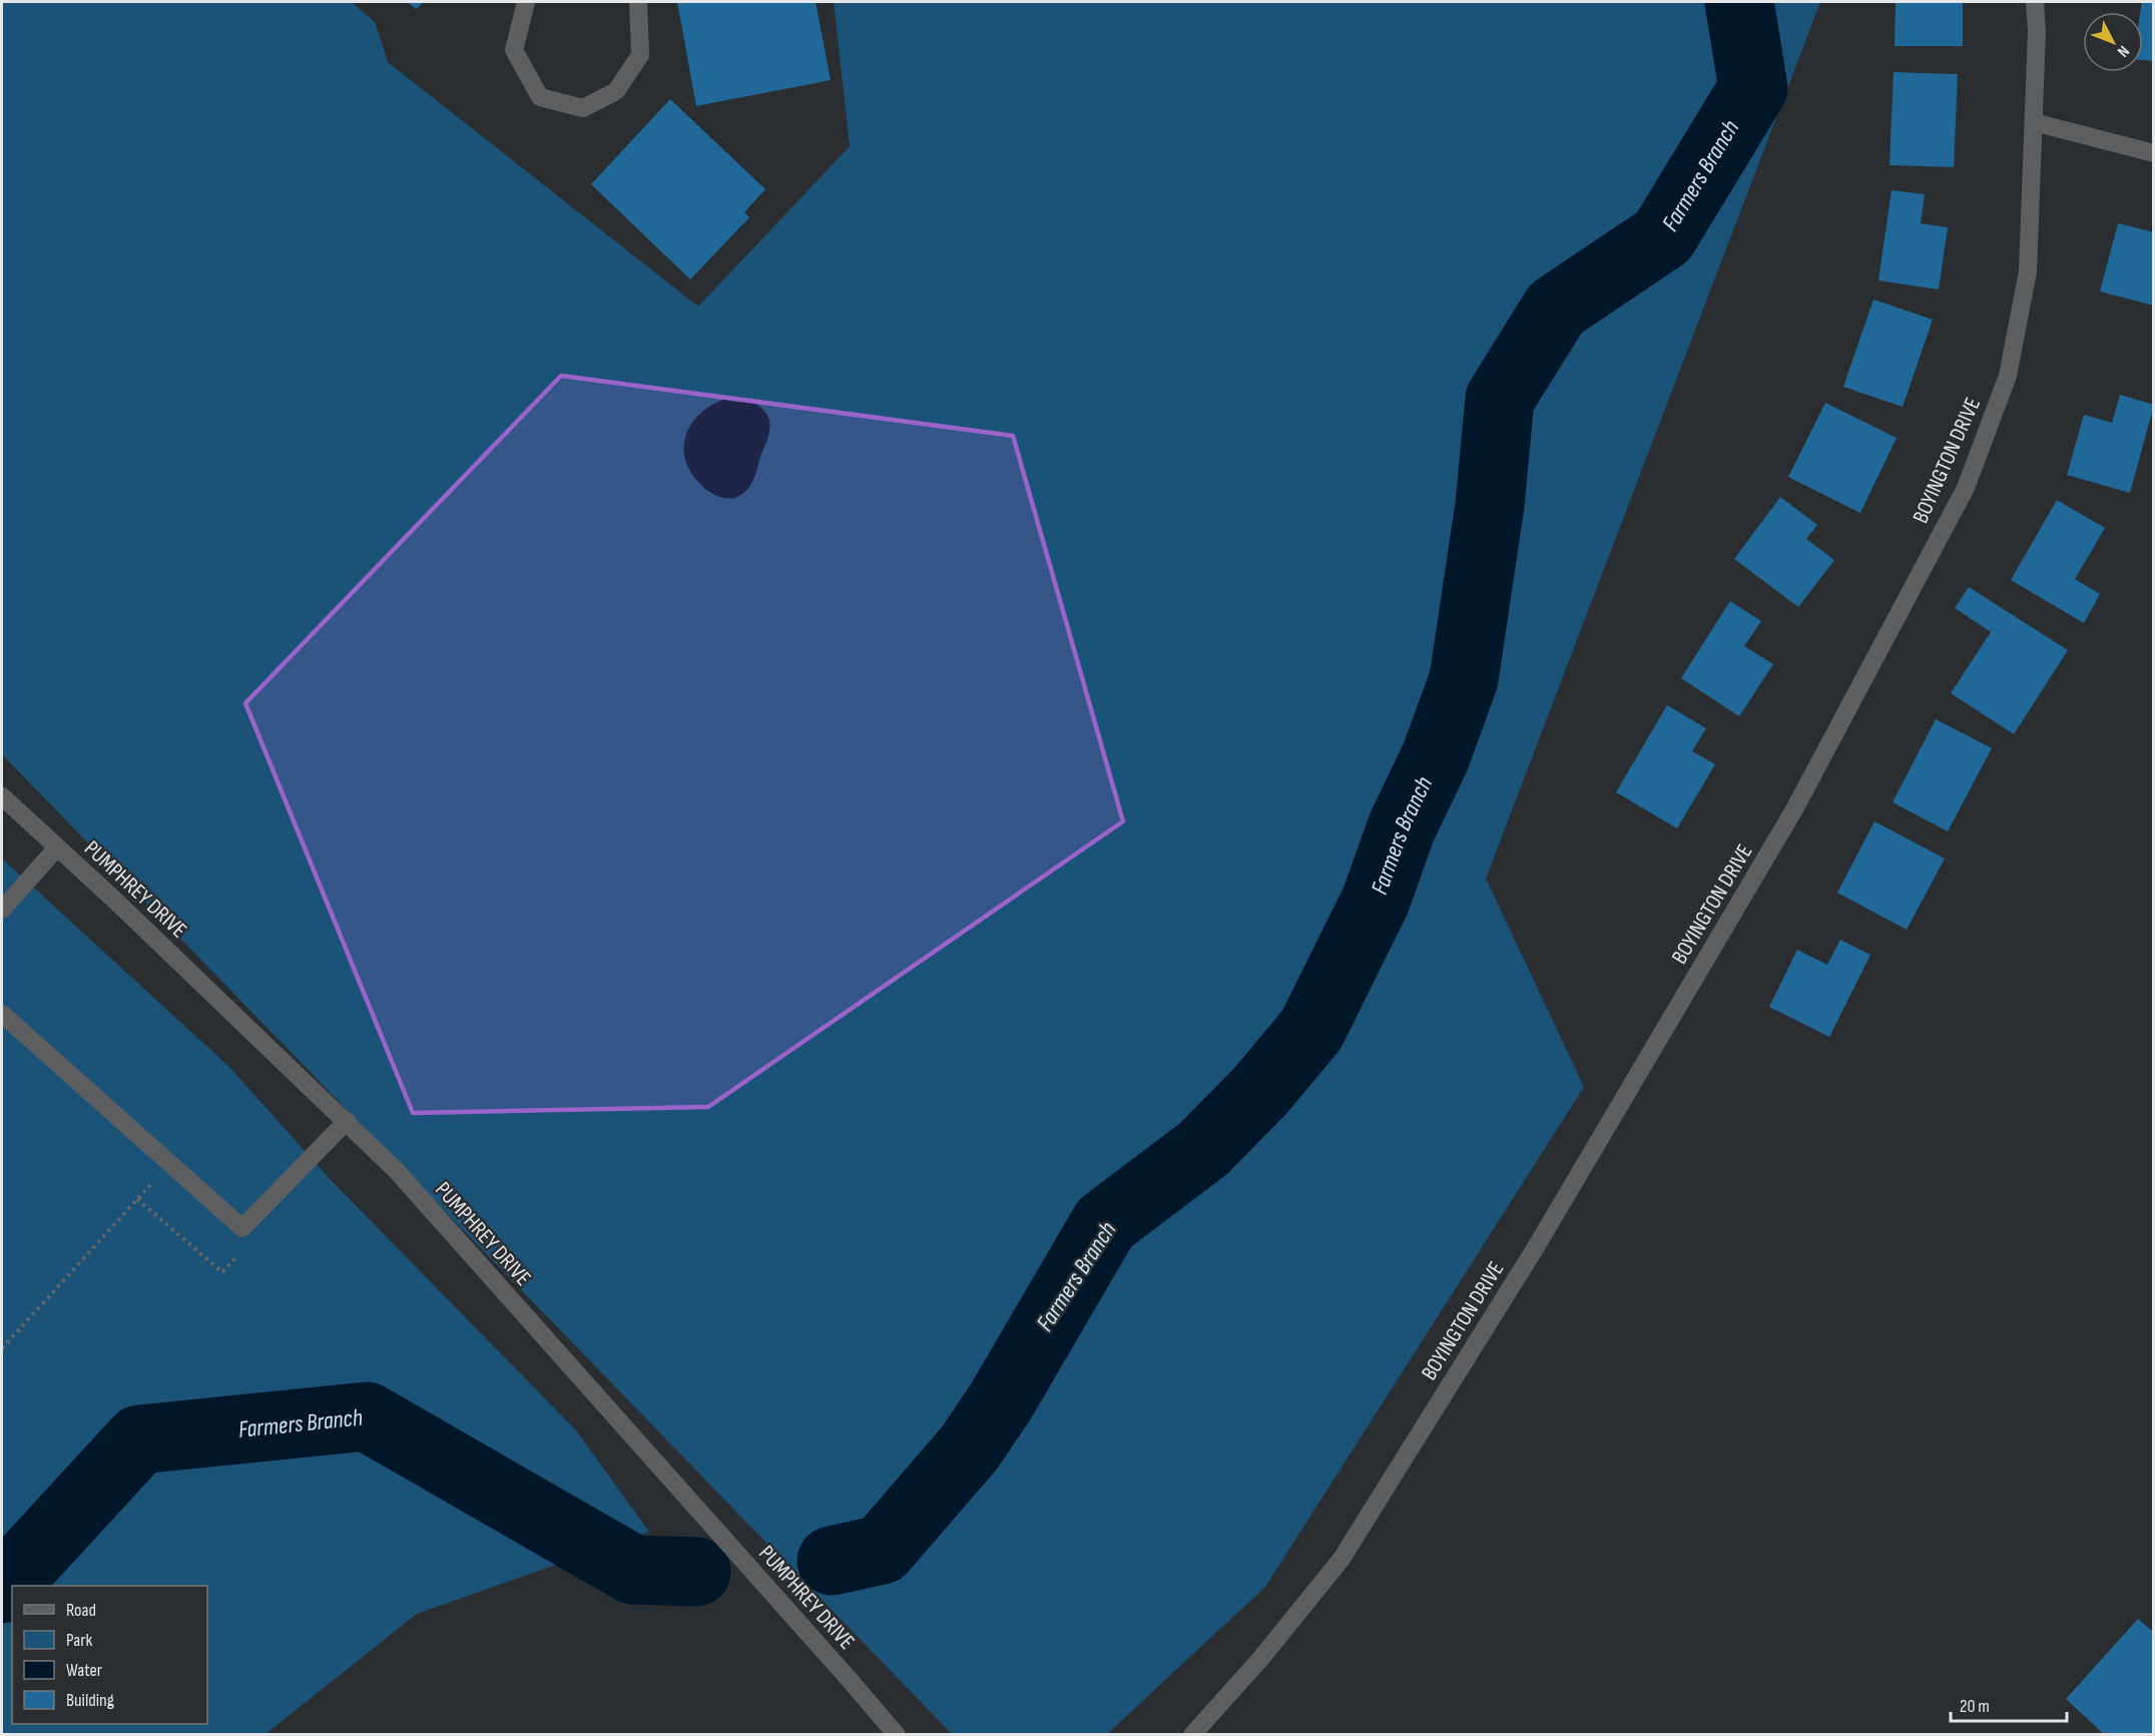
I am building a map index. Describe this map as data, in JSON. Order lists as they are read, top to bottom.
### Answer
{
  "streets": {
    "street": ["BOYINGTON DRIVE", "PUMPHREY DRIVE"]
  },
  "water": ["Farmers Branch"],
  "legend": [
    "Road",
    "Park",
    "Water",
    "Building"
  ],
  "scale_bar": "20 m",
  "north": "bottom right"
}
